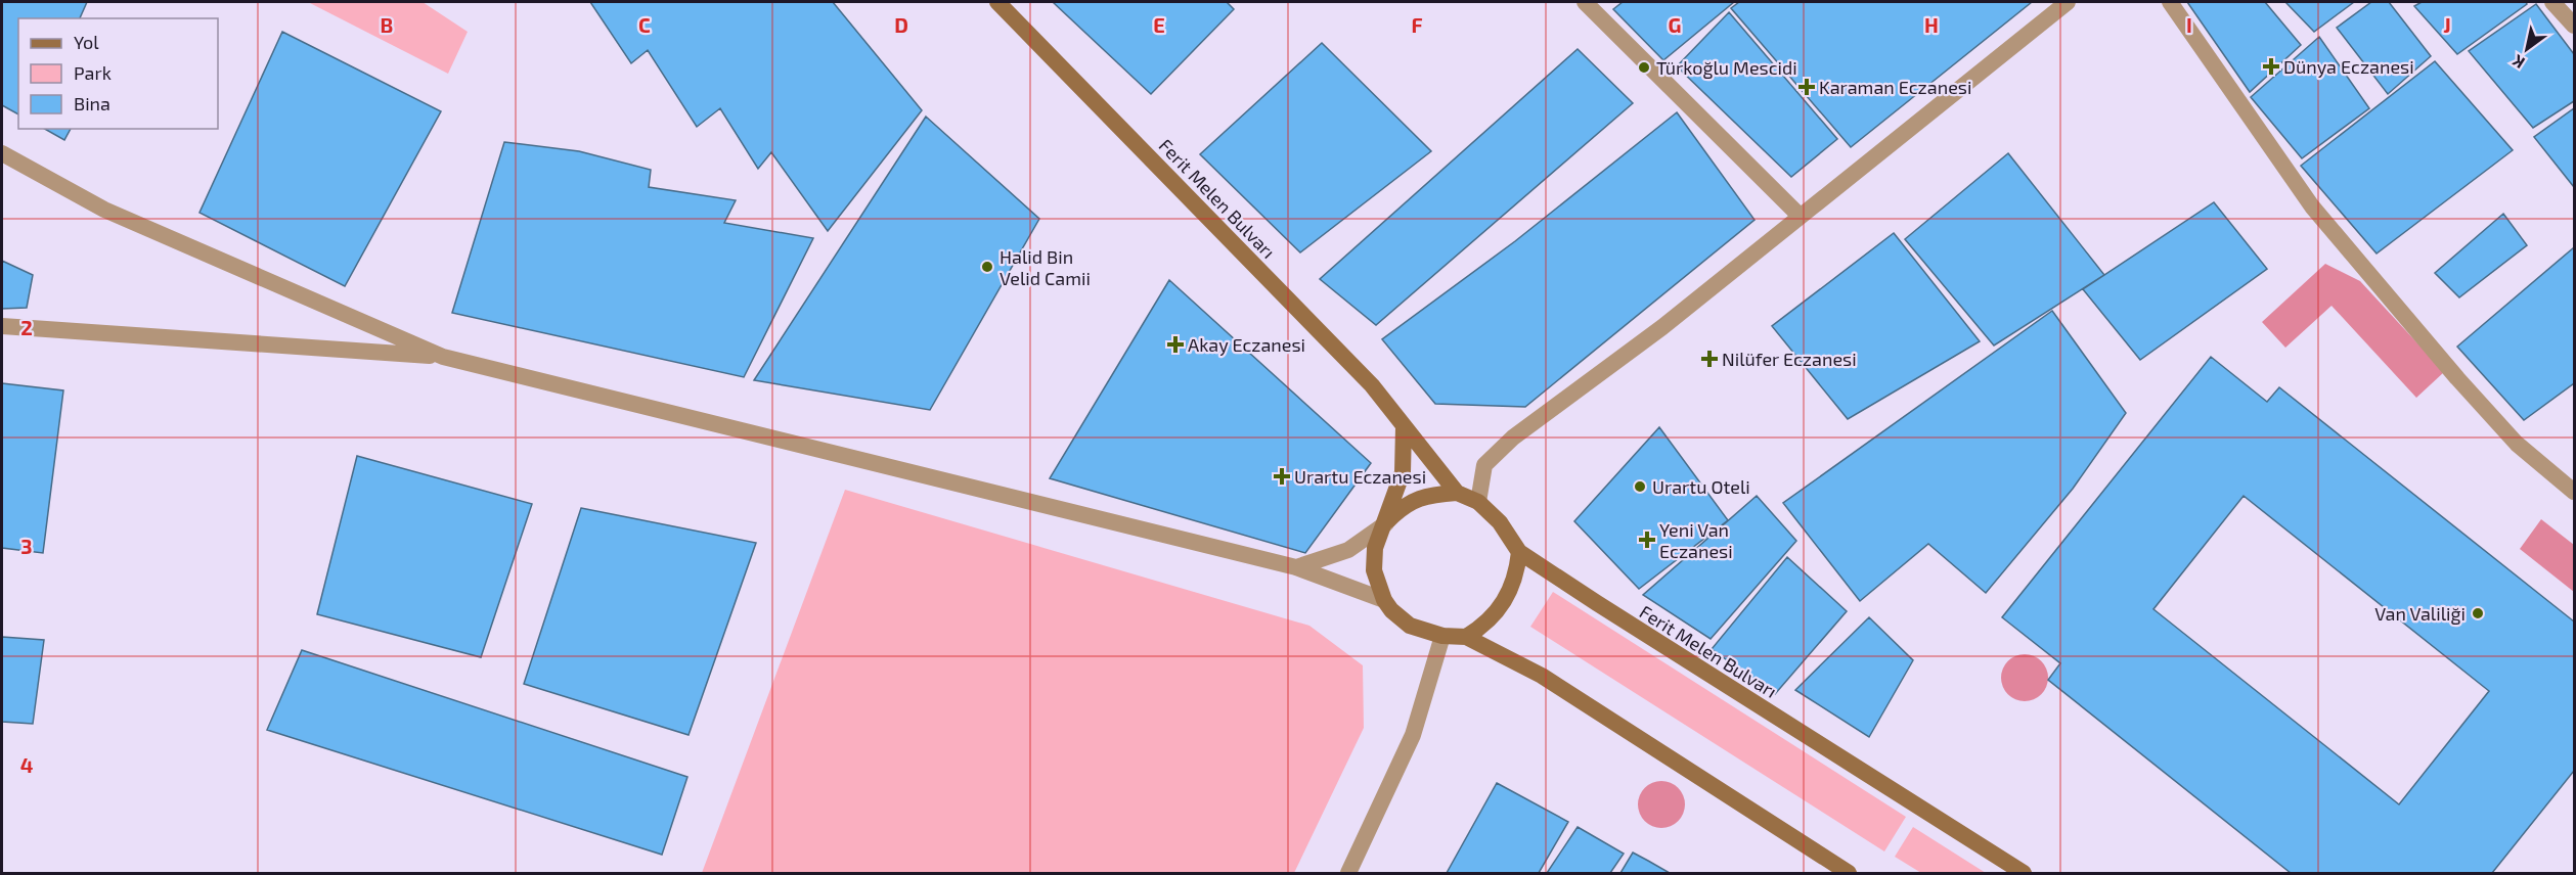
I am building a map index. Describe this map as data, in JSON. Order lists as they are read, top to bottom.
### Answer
{
  "streets": {
    "main road": ["Ferit Melen Bulvarı"]
  },
  "places": {
    "health": [
      "Dünya Eczanesi",
      "Karaman Eczanesi",
      "Akay Eczanesi",
      "Nilüfer Eczanesi",
      "Urartu Eczanesi",
      "Yeni Van Eczanesi"
    ],
    "other": [
      "Türkoğlu Mescidi",
      "Halid Bin Velid Camii",
      "Urartu Oteli",
      "Van Valiliği"
    ]
  },
  "legend": ["Yol", "Park", "Bina"],
  "north": "bottom left",
  "grid": {
    "columns": [
      "B",
      "C",
      "D",
      "E",
      "F",
      "G",
      "H",
      "I",
      "J"
    ],
    "rows": ["2", "3", "4"]
  }
}
